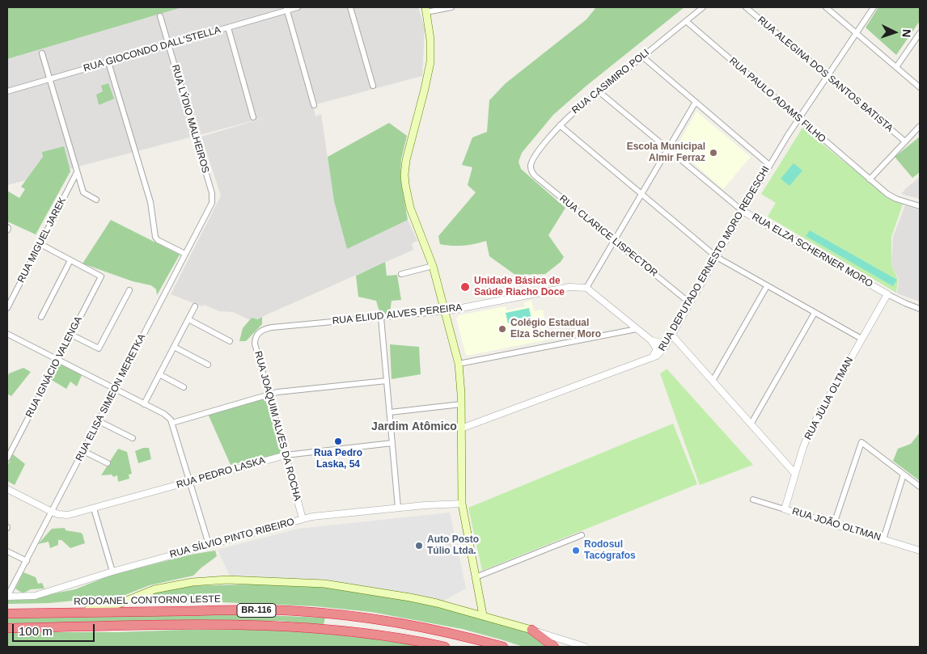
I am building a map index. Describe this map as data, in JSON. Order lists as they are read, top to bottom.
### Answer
{
  "streets": {
    "highway": ["RODOANEL CONTORNO LESTE", "BR-116"],
    "street": [
      "RUA GIOCONDO DALL'STELLA",
      "RUA ALEGINA DOS SANTOS BATISTA",
      "RUA CASIMIRO POLI",
      "RUA PAULO ADAMS FILHO",
      "RUA LÝDIO MALHEIROS",
      "RUA CLARICE LISPECTOR",
      "RUA MIGUEL JAREK",
      "RUA ELZA SCHERNER MORO",
      "RUA DEPUTADO ERNESTO MORO REDESCHI",
      "RUA ELIUD ALVES PEREIRA",
      "RUA IGNÁCIO VALENGA",
      "RUA ELISA SIMEON MERETKA",
      "RUA JÚLIA OLTMAN",
      "RUA JOAQUIM ALVES DA ROCHA",
      "RUA PEDRO LASKA",
      "RUA JOÃO OLTMAN",
      "RUA SÍLVIO PINTO RIBEIRO"
    ]
  },
  "crossings": [
    ["RUA GIOCONDO DALL'STELLA", "RUA LÝDIO MALHEIROS"],
    ["RUA ALEGINA DOS SANTOS BATISTA", "RUA DEPUTADO ERNESTO MORO REDESCHI"],
    ["RUA CASIMIRO POLI", "RUA PAULO ADAMS FILHO"],
    ["RUA CASIMIRO POLI", "RUA CLARICE LISPECTOR"],
    ["RUA CASIMIRO POLI", "RUA ELZA SCHERNER MORO"],
    ["RUA PAULO ADAMS FILHO", "RUA DEPUTADO ERNESTO MORO REDESCHI"],
    ["RUA LÝDIO MALHEIROS", "RUA ELISA SIMEON MERETKA"],
    ["RUA CLARICE LISPECTOR", "RUA DEPUTADO ERNESTO MORO REDESCHI"],
    ["RUA ELZA SCHERNER MORO", "RUA DEPUTADO ERNESTO MORO REDESCHI"],
    ["RUA ELZA SCHERNER MORO", "RUA JÚLIA OLTMAN"],
    ["RUA ELIUD ALVES PEREIRA", "RUA JOAQUIM ALVES DA ROCHA"],
    ["RUA ELISA SIMEON MERETKA", "RUA PEDRO LASKA"],
    ["RUA ELISA SIMEON MERETKA", "RUA SÍLVIO PINTO RIBEIRO"],
    ["RUA JÚLIA OLTMAN", "RUA JOÃO OLTMAN"],
    ["RUA JOAQUIM ALVES DA ROCHA", "RUA PEDRO LASKA"],
    ["RUA JOAQUIM ALVES DA ROCHA", "RUA SÍLVIO PINTO RIBEIRO"]
  ],
  "districts": ["Jardim Atômico"],
  "places": [
    "Escola Municipal Almir Ferraz",
    "Unidade Básica de Saúde Riacho Doce",
    "Colégio Estadual Elza Scherner Moro",
    "Rua Pedro Laska, 54",
    "Auto Posto Túlio Ltda.",
    "Rodosul Tacógrafos"
  ],
  "scale_bar": "100 m",
  "north": "right"
}
